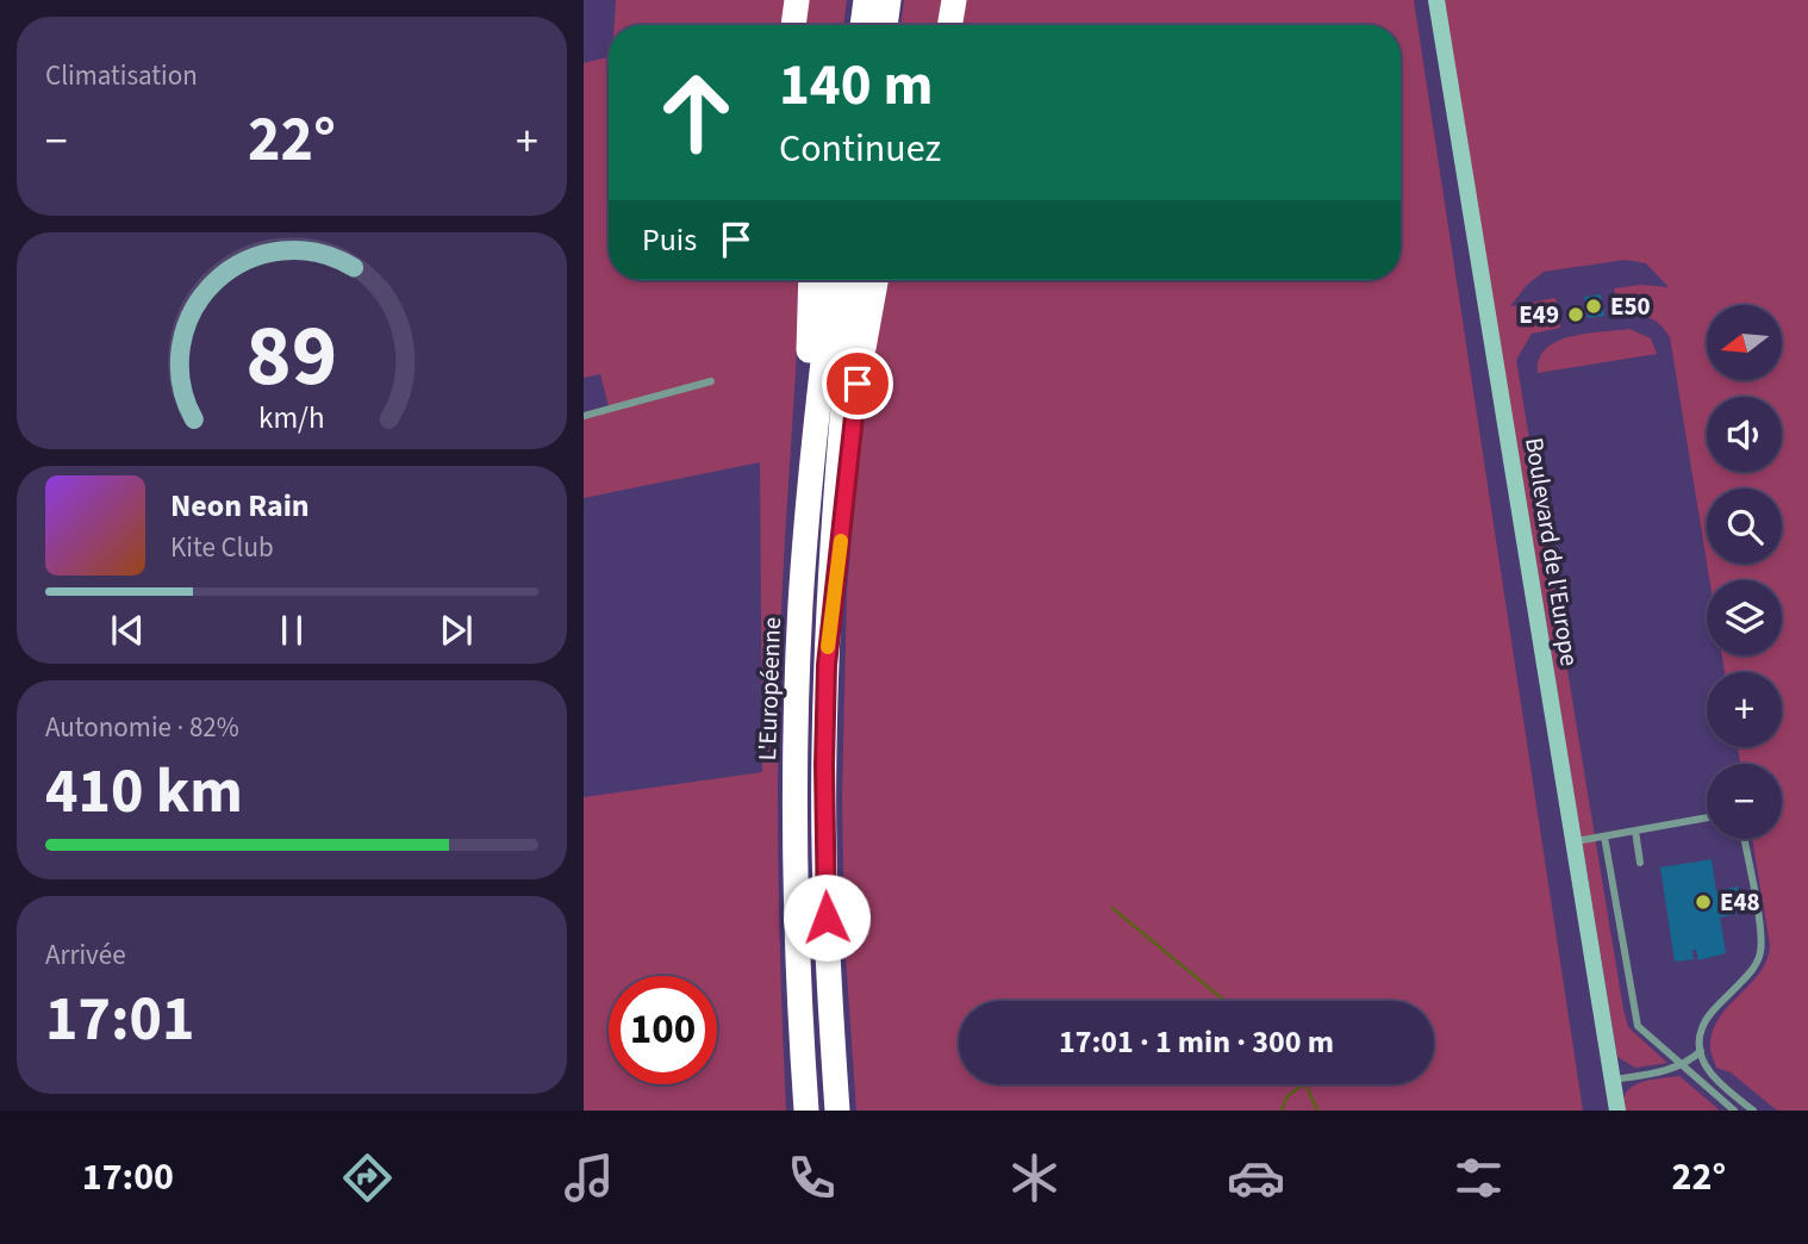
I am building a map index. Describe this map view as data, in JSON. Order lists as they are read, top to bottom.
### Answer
{
  "streets": {
    "highway": ["L'Européenne"],
    "main road": ["Boulevard de l'Europe"]
  },
  "places": ["E50", "E49", "E48"],
  "north": "left",
  "page": {
    "tile": [
      "Climatisation",
      ["Autonomie · 82%", "410 km"],
      ["Arrivée", "17:01"]
    ],
    "turn": ["140 m", "Continuez"],
    "heat": ["−", "22°", "+"],
    "then": "Puis",
    "map_buttons": ["+", "−"],
    "song": ["Neon Rain", "Kite Club"],
    "limit": "100",
    "trip": "17:01 · 1 min · 300 m",
    "tabs": ["17:00", "22°"],
    "gauge": ["89", "km/h"]
  }
}
